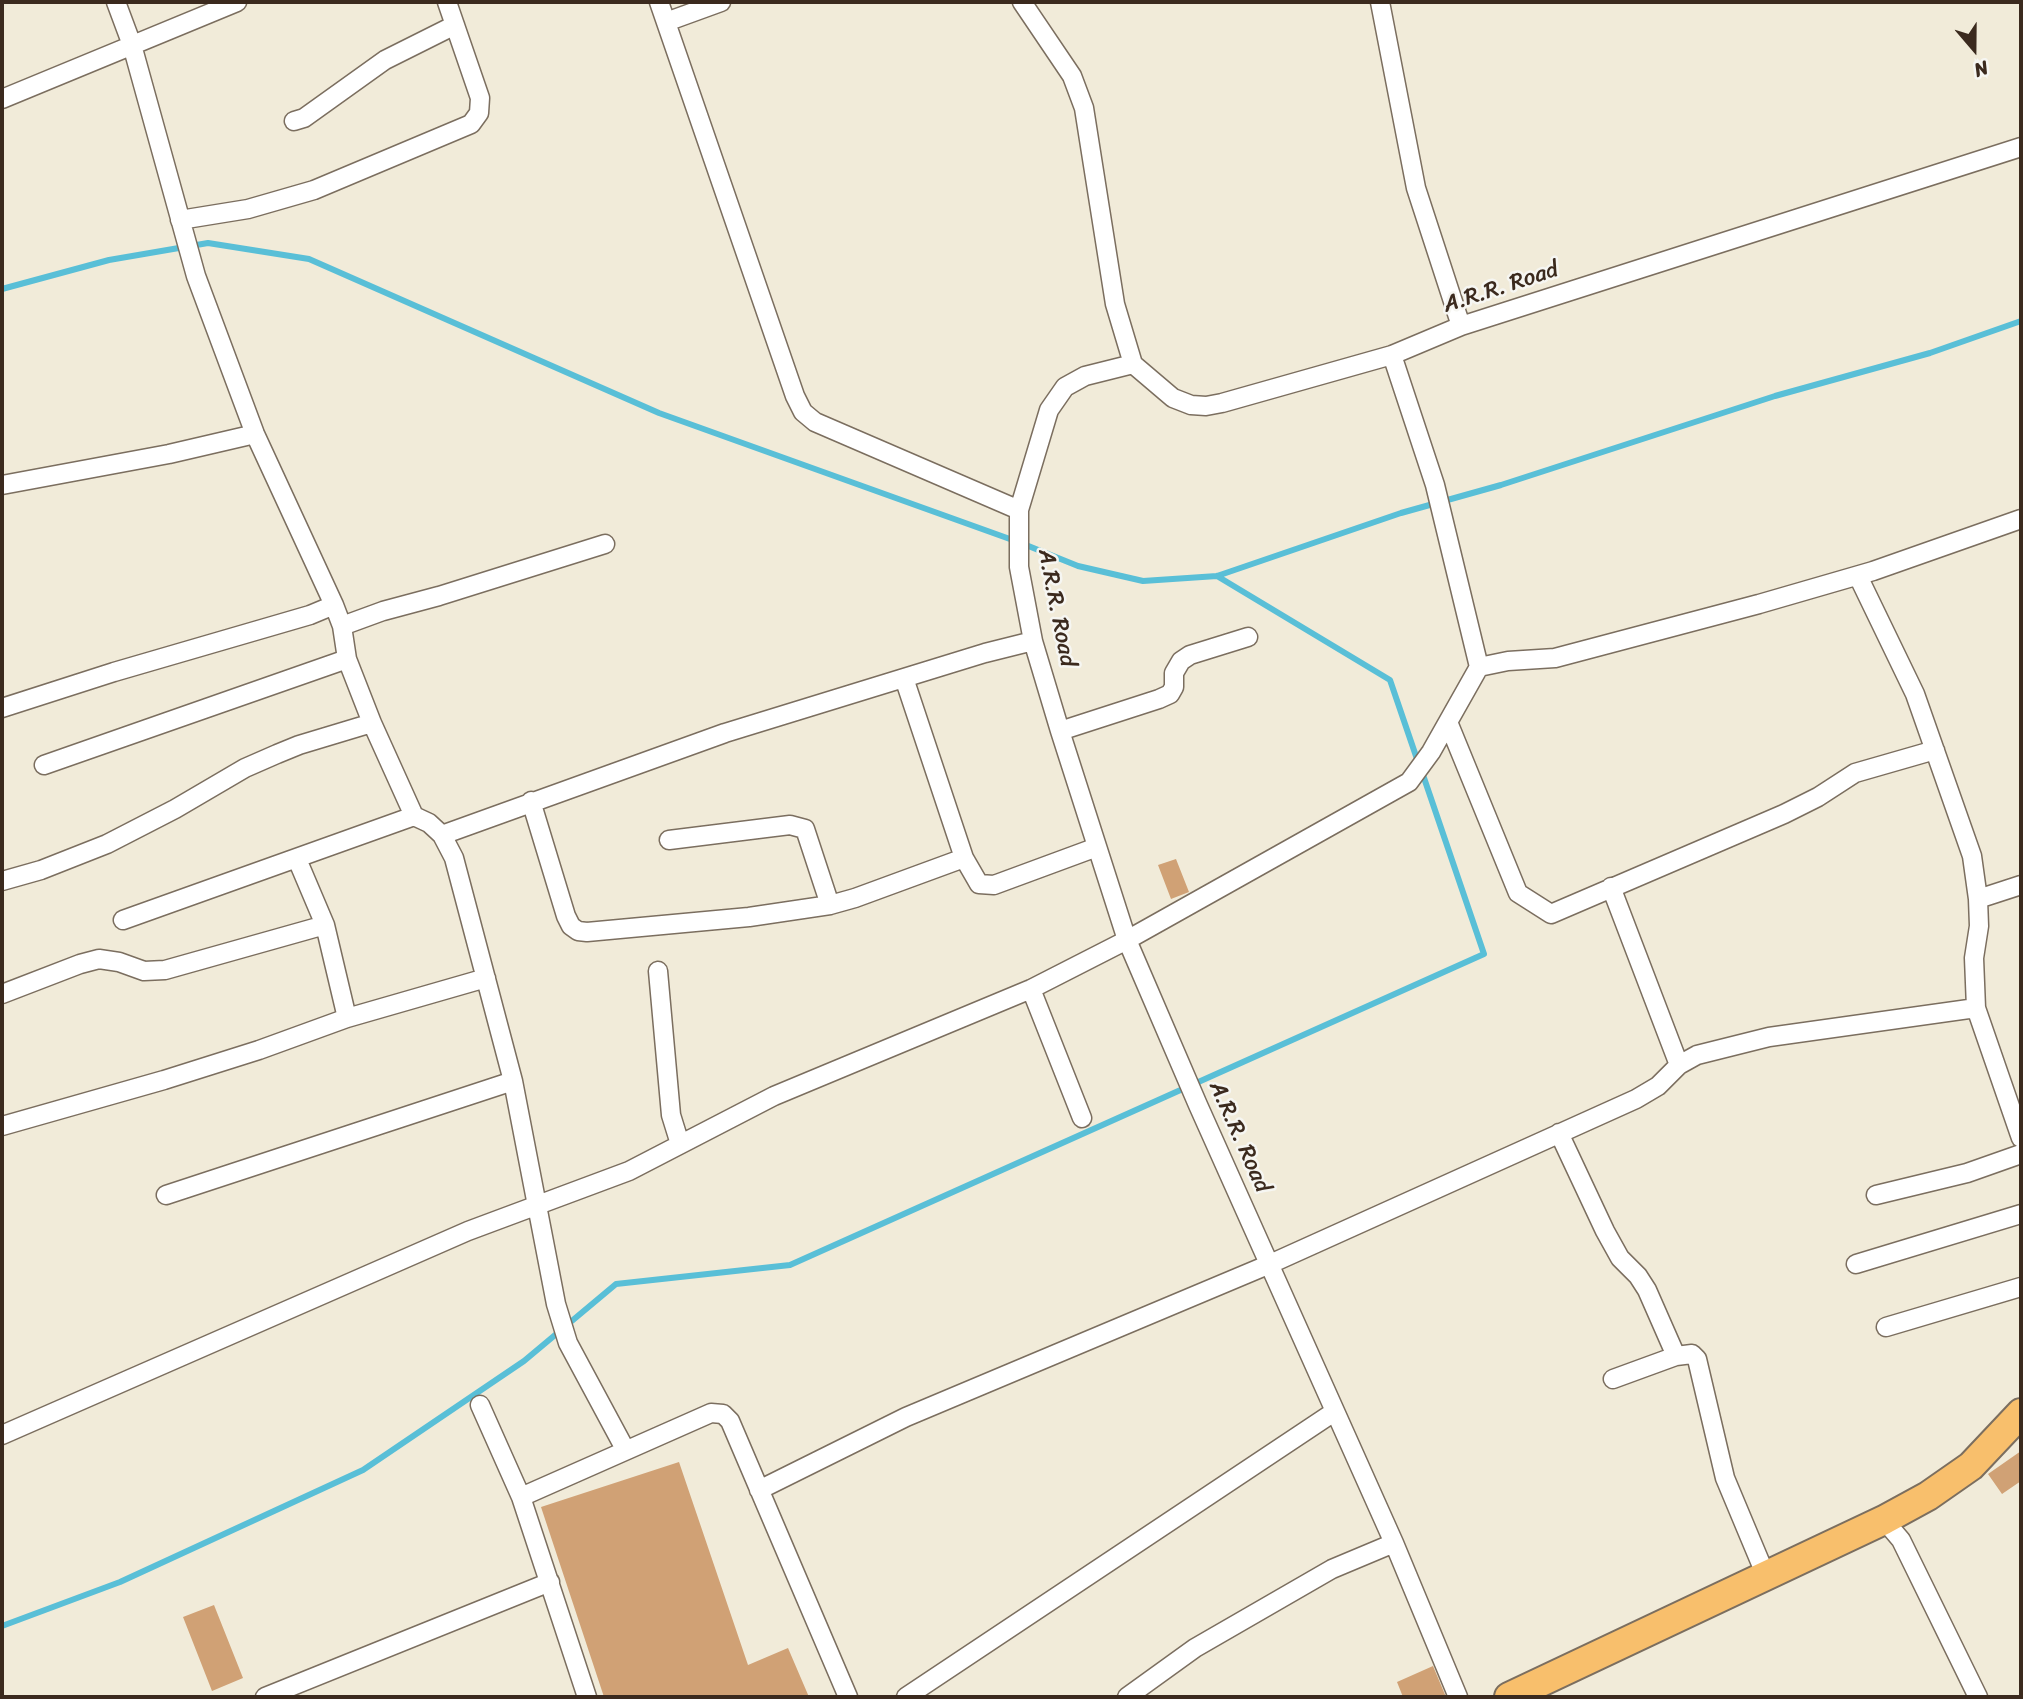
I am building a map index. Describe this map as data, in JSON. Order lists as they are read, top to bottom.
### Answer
{
  "streets": {
    "street": ["A.R.R. Road"]
  },
  "north": "bottom"
}
